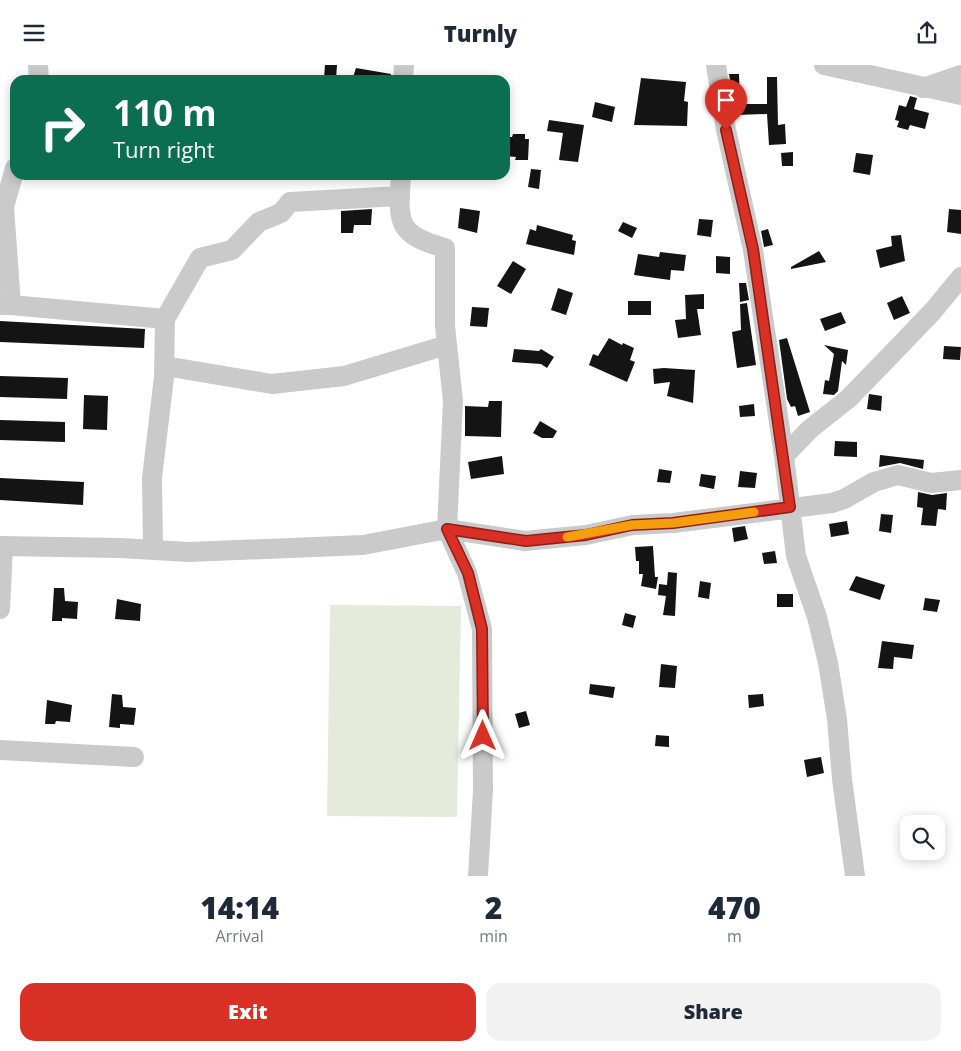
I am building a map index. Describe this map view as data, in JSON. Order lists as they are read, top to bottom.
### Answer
{
  "page": {
    "header": "Turnly",
    "turn": ["110 m", "Turn right"],
    "eta": [
      "14:14",
      "Arrival",
      "2",
      "min",
      "470",
      "m"
    ],
    "buttons": ["Exit", "Share"]
  }
}
